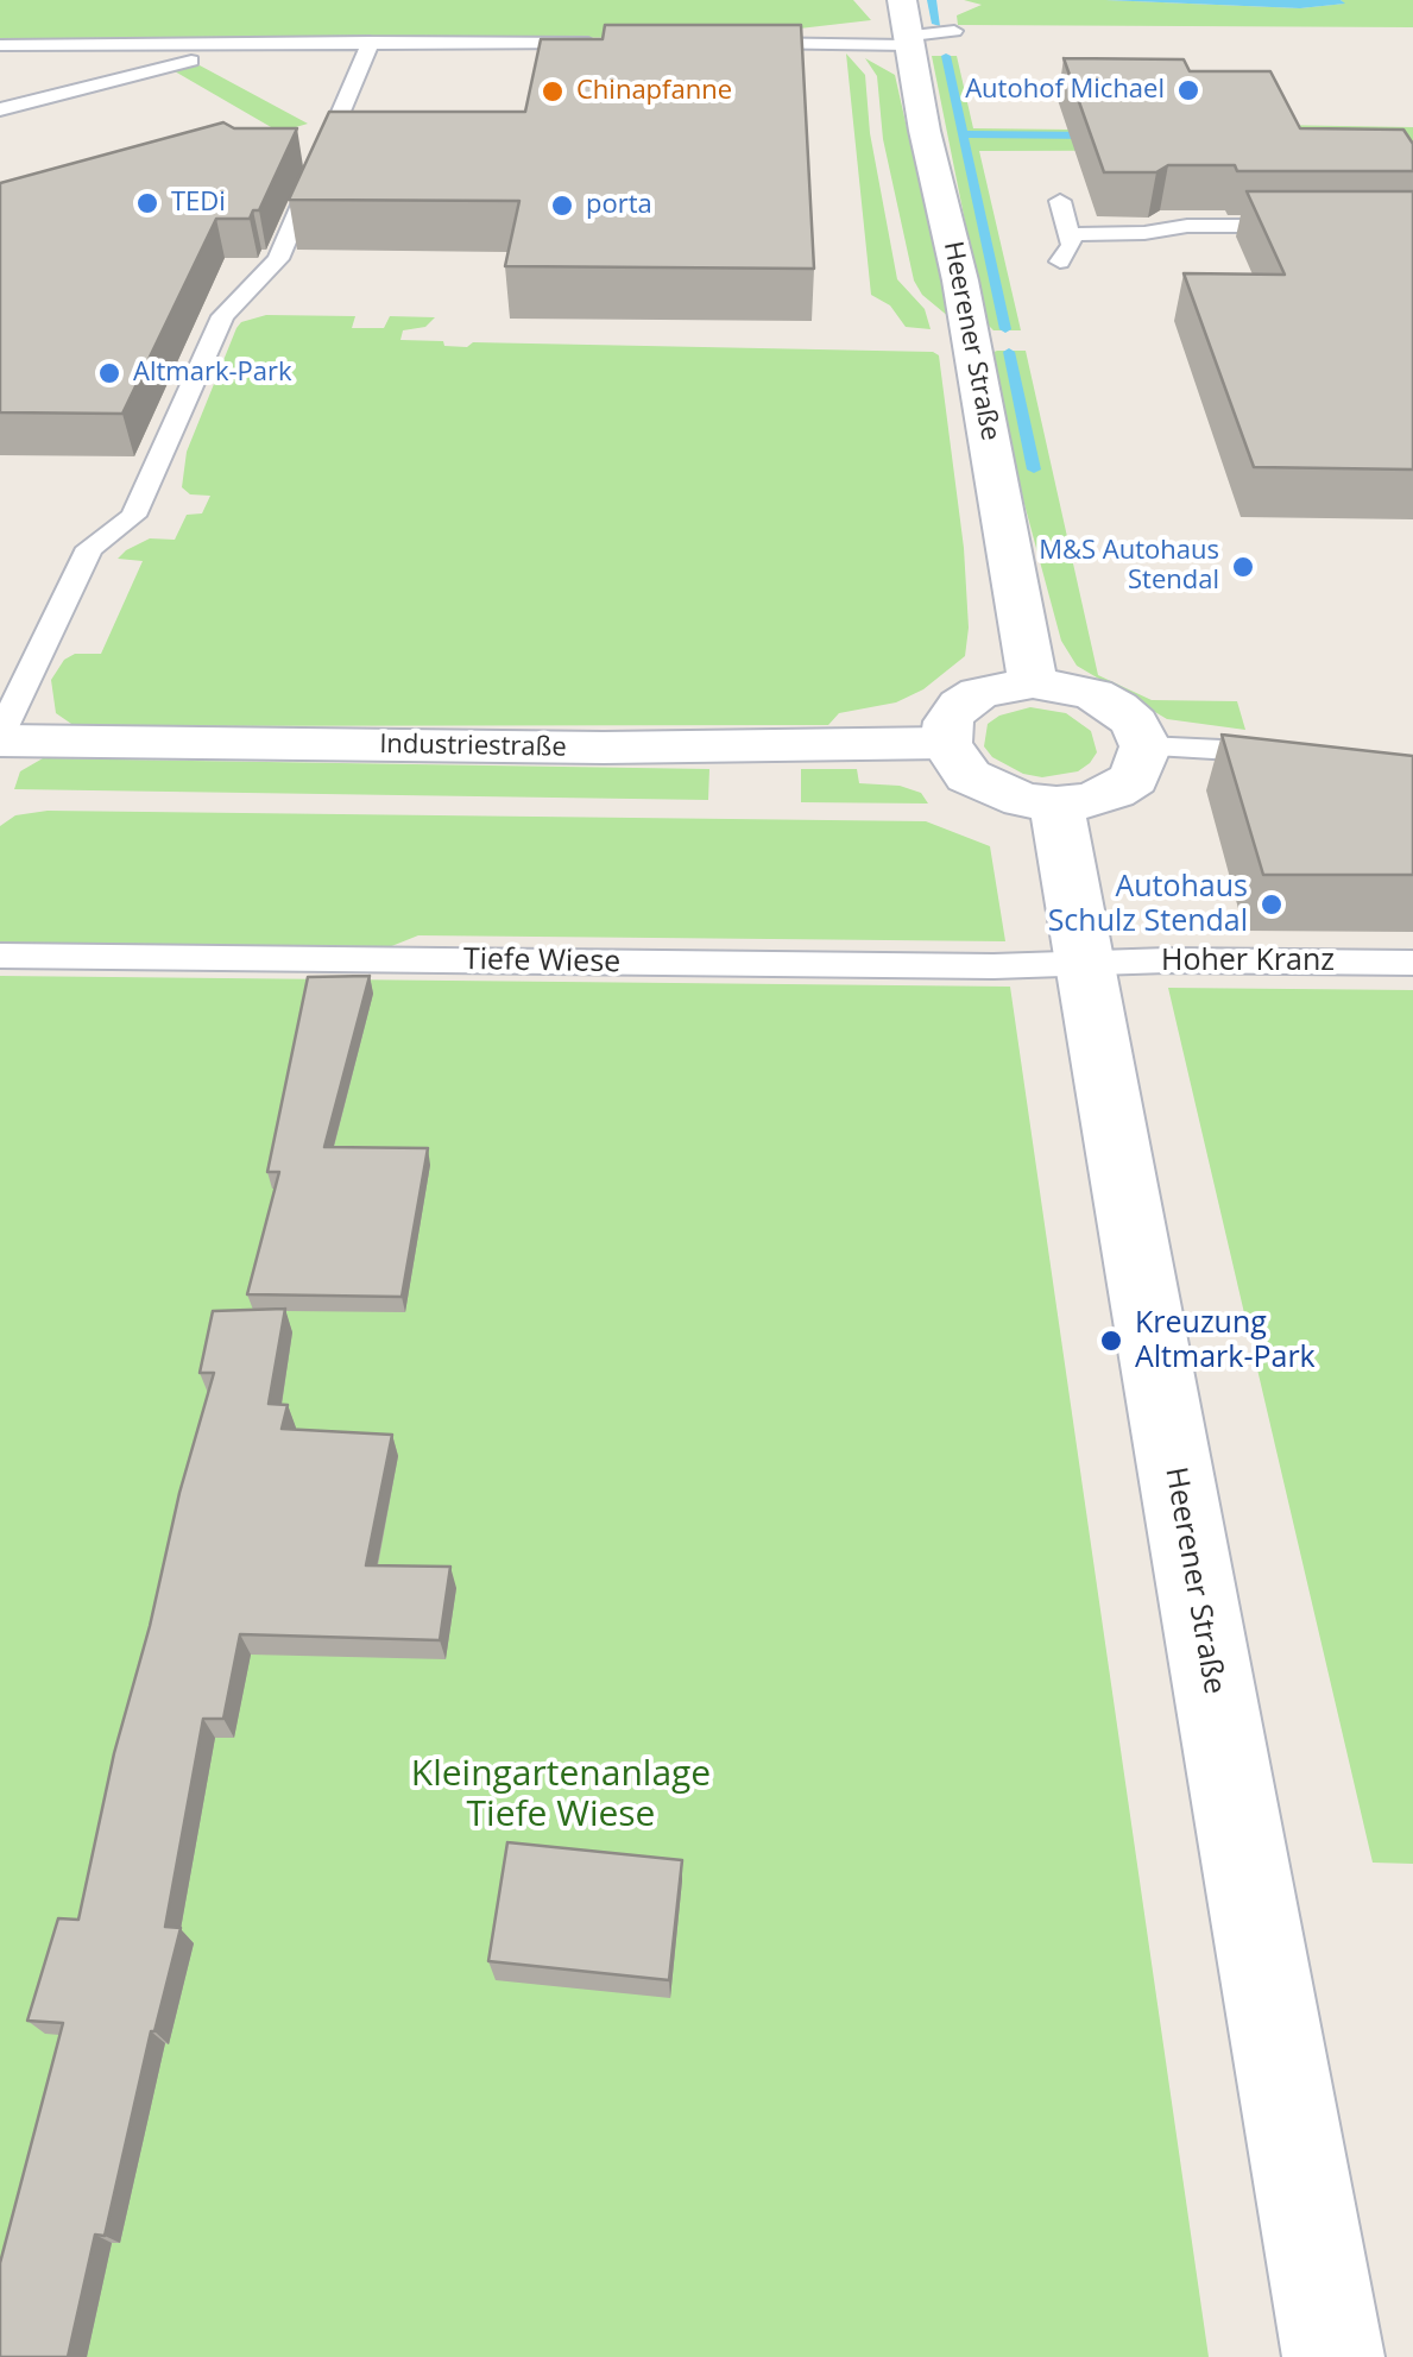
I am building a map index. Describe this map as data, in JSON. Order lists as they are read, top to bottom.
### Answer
{
  "streets": {
    "main road": ["Heerener Straße", "Industriestraße"],
    "lane": ["Tiefe Wiese", "Hoher Kranz"]
  },
  "crossings": [
    ["Heerener Straße", "Industriestraße"],
    ["Heerener Straße", "Tiefe Wiese"],
    ["Heerener Straße", "Hoher Kranz"],
    ["Tiefe Wiese", "Hoher Kranz"]
  ],
  "parks": ["Kleingartenanlage Tiefe Wiese"],
  "places": [
    "Autohof Michael",
    "Chinapfanne",
    "TEDi",
    "porta",
    "Altmark-Park",
    "M&S Autohaus Stendal",
    "Autohaus Schulz Stendal",
    "Kreuzung Altmark-Park"
  ]
}
